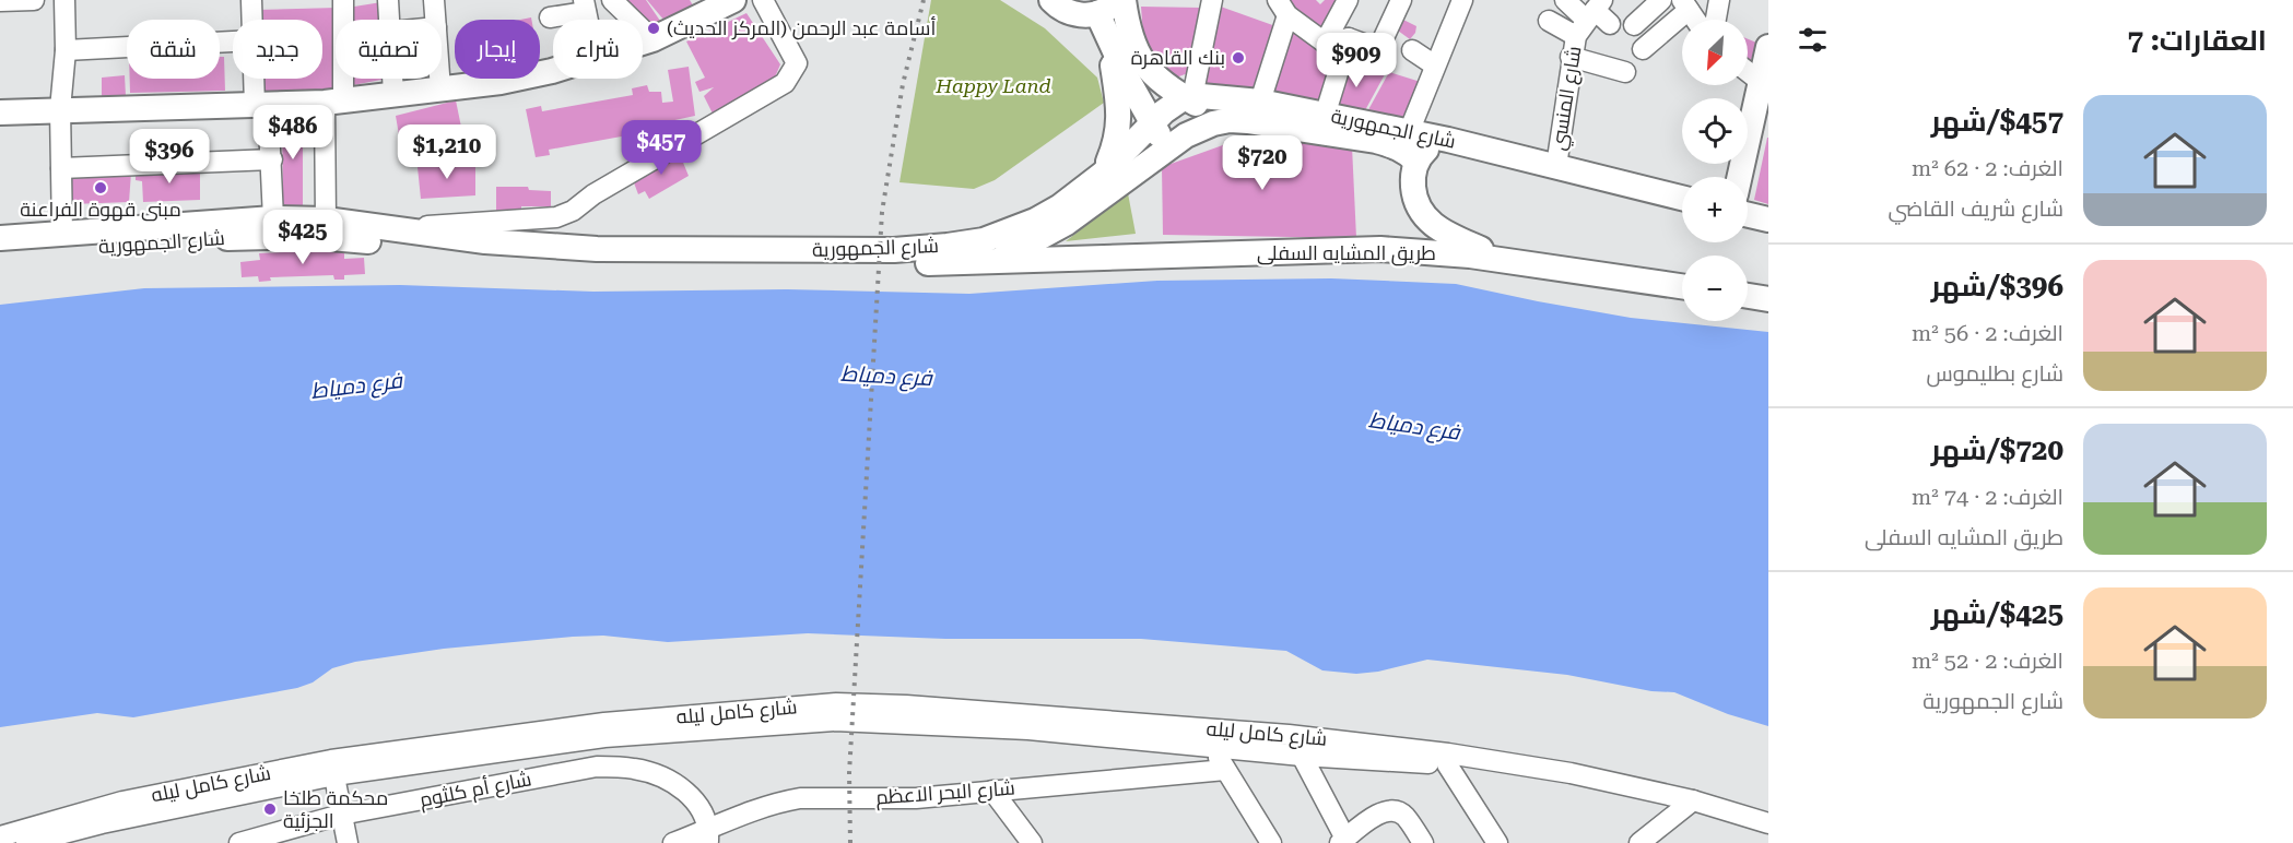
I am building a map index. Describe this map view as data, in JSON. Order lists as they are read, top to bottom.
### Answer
{
  "streets": {
    "main road": ["شارع الجمهورية", "طريق المشايه السفلى"],
    "street": [
      "شارع المنسي",
      "شارع كامل ليله",
      "شارع أم كلثوم",
      "شارع البحر الاعظم"
    ]
  },
  "crossings": [
    ["شارع المنسي", "شارع الجمهورية"],
    ["شارع الجمهورية", "طريق المشايه السفلى"],
    ["شارع أم كلثوم", "شارع البحر الاعظم"]
  ],
  "water": ["فرع دمياط"],
  "parks": ["Happy Land"],
  "places": [
    "أسامة عبد الرحمن (المركز الحديث)",
    "بنك القاهرة",
    "مبنى قهوة الفراعنة",
    "محكمة طلخا الجزئية"
  ],
  "north": "bottom left",
  "page": {
    "heading": "العقارات: 7",
    "map_buttons": ["+", "−"],
    "chip": [
      "شراء",
      "إيجار",
      "تصفية",
      "جديد",
      "شقة"
    ],
    "price": [
      "$909",
      "$486",
      "$457",
      "$1,210",
      "$396",
      "$720",
      "$425"
    ],
    "list": [
      {
        "name": "$457/شهر",
        "note": "الغرف: 2 · 62 m² · شارع شريف القاضي"
      },
      {
        "name": "$396/شهر",
        "note": "الغرف: 2 · 56 m² · شارع بطليموس"
      },
      {
        "name": "$720/شهر",
        "note": "الغرف: 2 · 74 m² · طريق المشايه السفلى"
      },
      {
        "name": "$425/شهر",
        "note": "الغرف: 2 · 52 m² · شارع الجمهورية"
      }
    ]
  }
}
